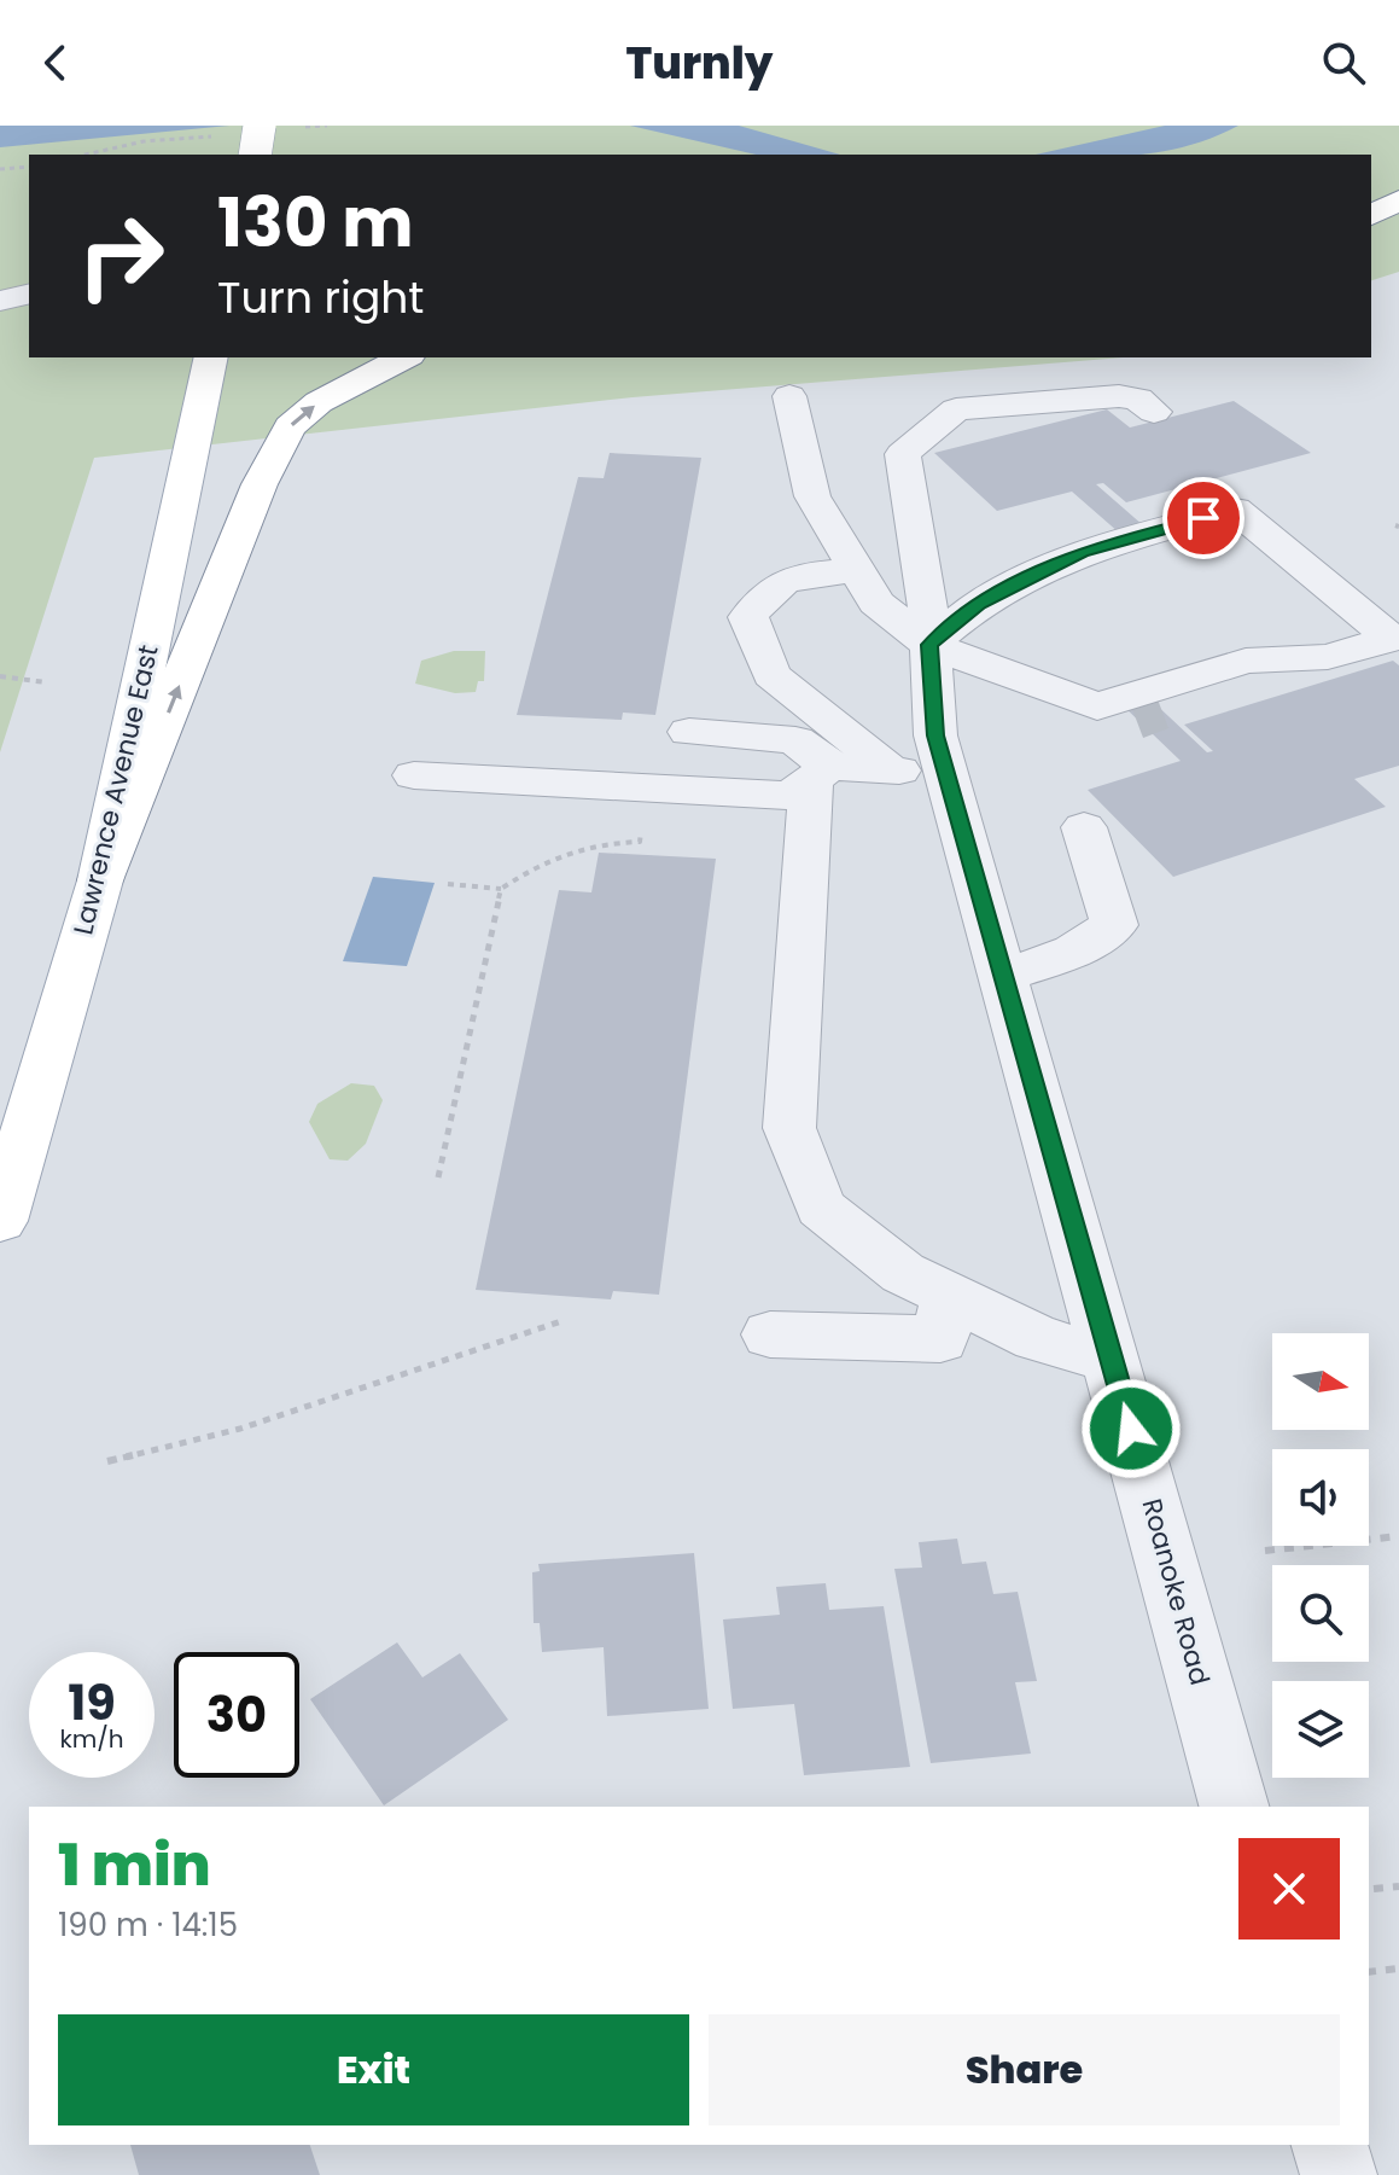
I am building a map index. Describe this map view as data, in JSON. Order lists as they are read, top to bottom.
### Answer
{
  "streets": {
    "main road": ["Lawrence Avenue East"],
    "street": ["Roanoke Road"]
  },
  "north": "right",
  "page": {
    "header": "Turnly",
    "turn": ["130 m", "Turn right"],
    "speed": "19 km/h",
    "limit": "30",
    "heading": ["1 min", "190 m · 14:15"],
    "buttons": ["Exit", "Share"]
  }
}
